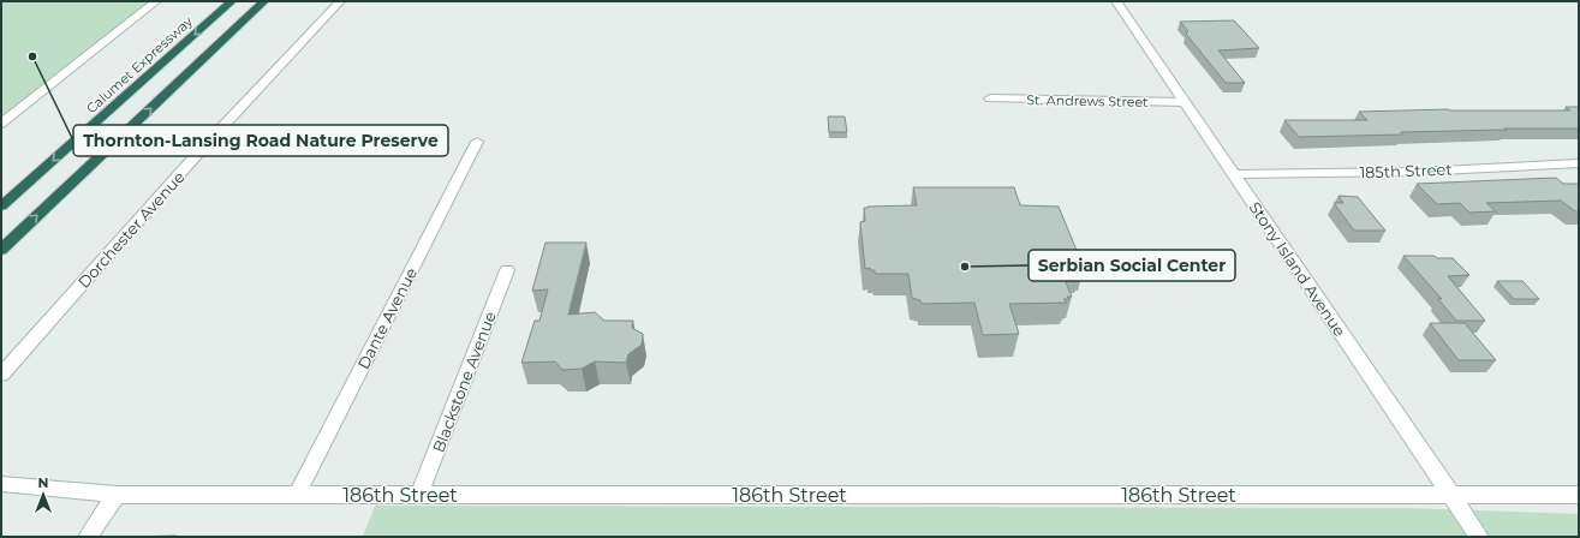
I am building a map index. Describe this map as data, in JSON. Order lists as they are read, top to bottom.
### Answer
{
  "streets": {
    "highway": ["Calumet Expressway"],
    "street": [
      "St. Andrews Street",
      "185th Street",
      "Dorchester Avenue",
      "Stony Island Avenue",
      "Dante Avenue",
      "Blackstone Avenue",
      "186th Street"
    ]
  },
  "crossings": [
    ["St. Andrews Street", "Stony Island Avenue"],
    ["185th Street", "Stony Island Avenue"],
    ["Stony Island Avenue", "186th Street"],
    ["Dante Avenue", "186th Street"],
    ["Blackstone Avenue", "186th Street"]
  ],
  "places": ["Thornton-Lansing Road Nature Preserve", "Serbian Social Center"],
  "north": "top"
}
